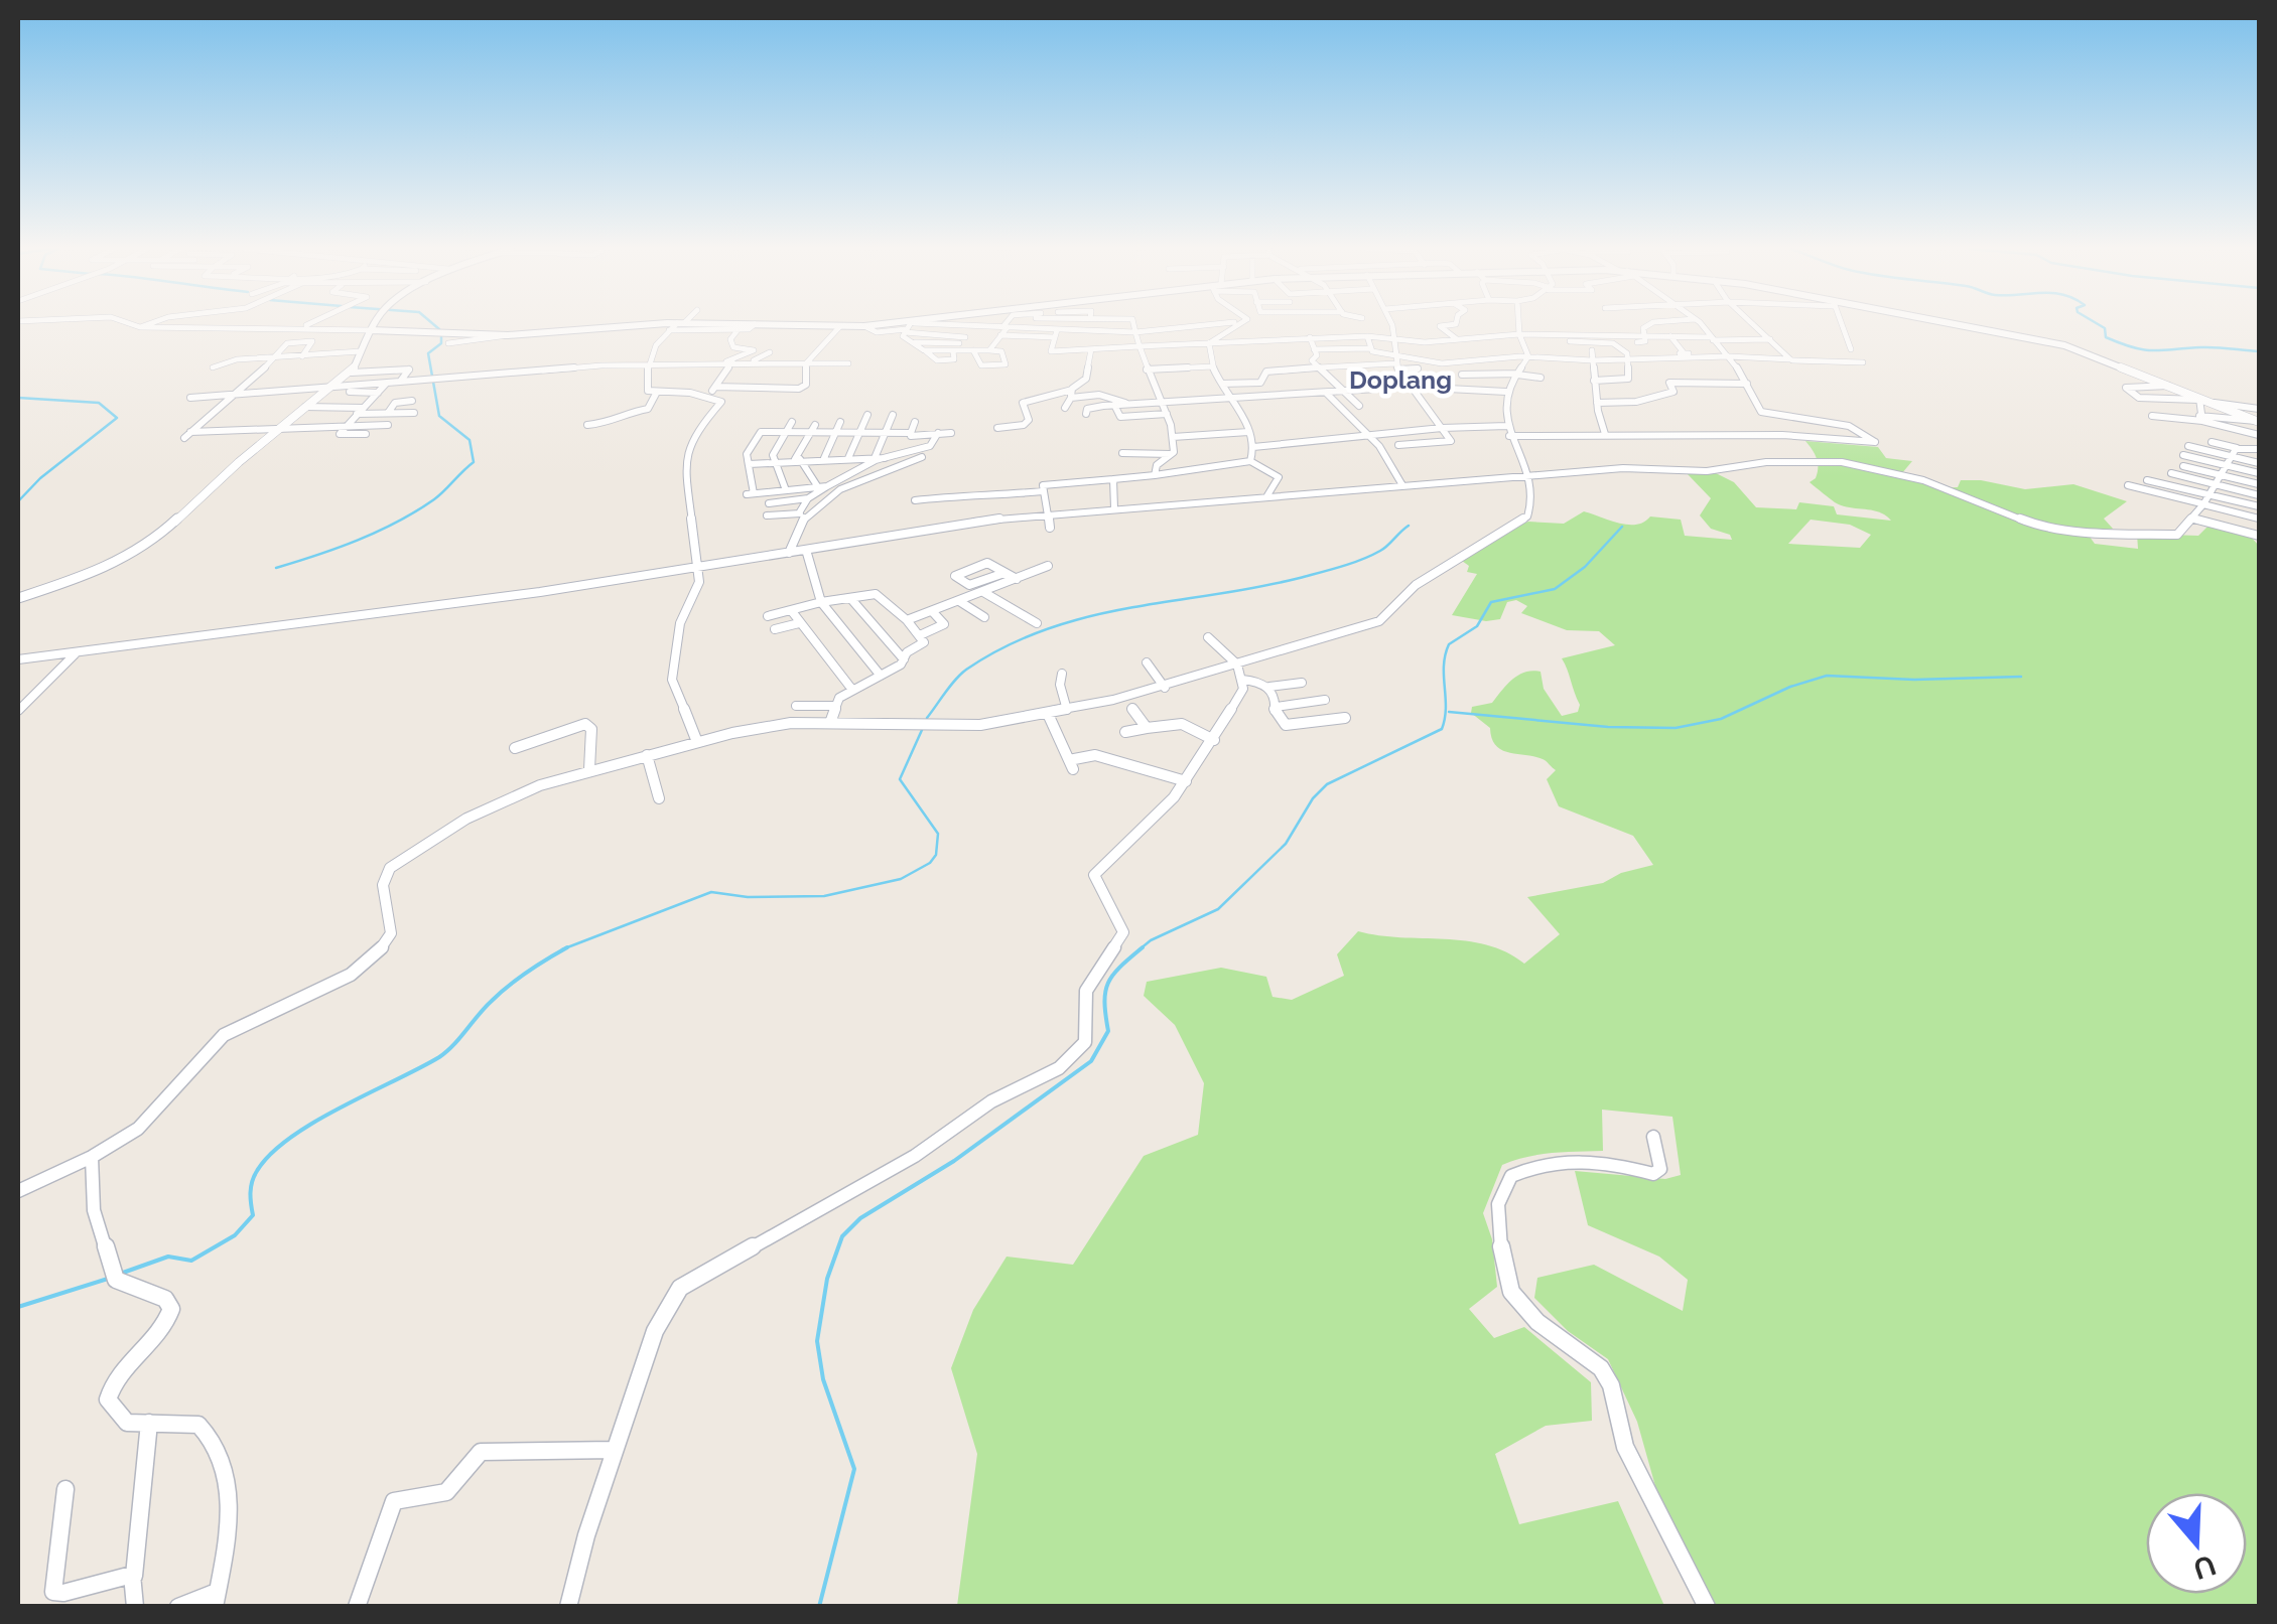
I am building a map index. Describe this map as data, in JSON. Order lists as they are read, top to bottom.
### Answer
{
  "districts": ["Doplang"],
  "north": "bottom"
}
